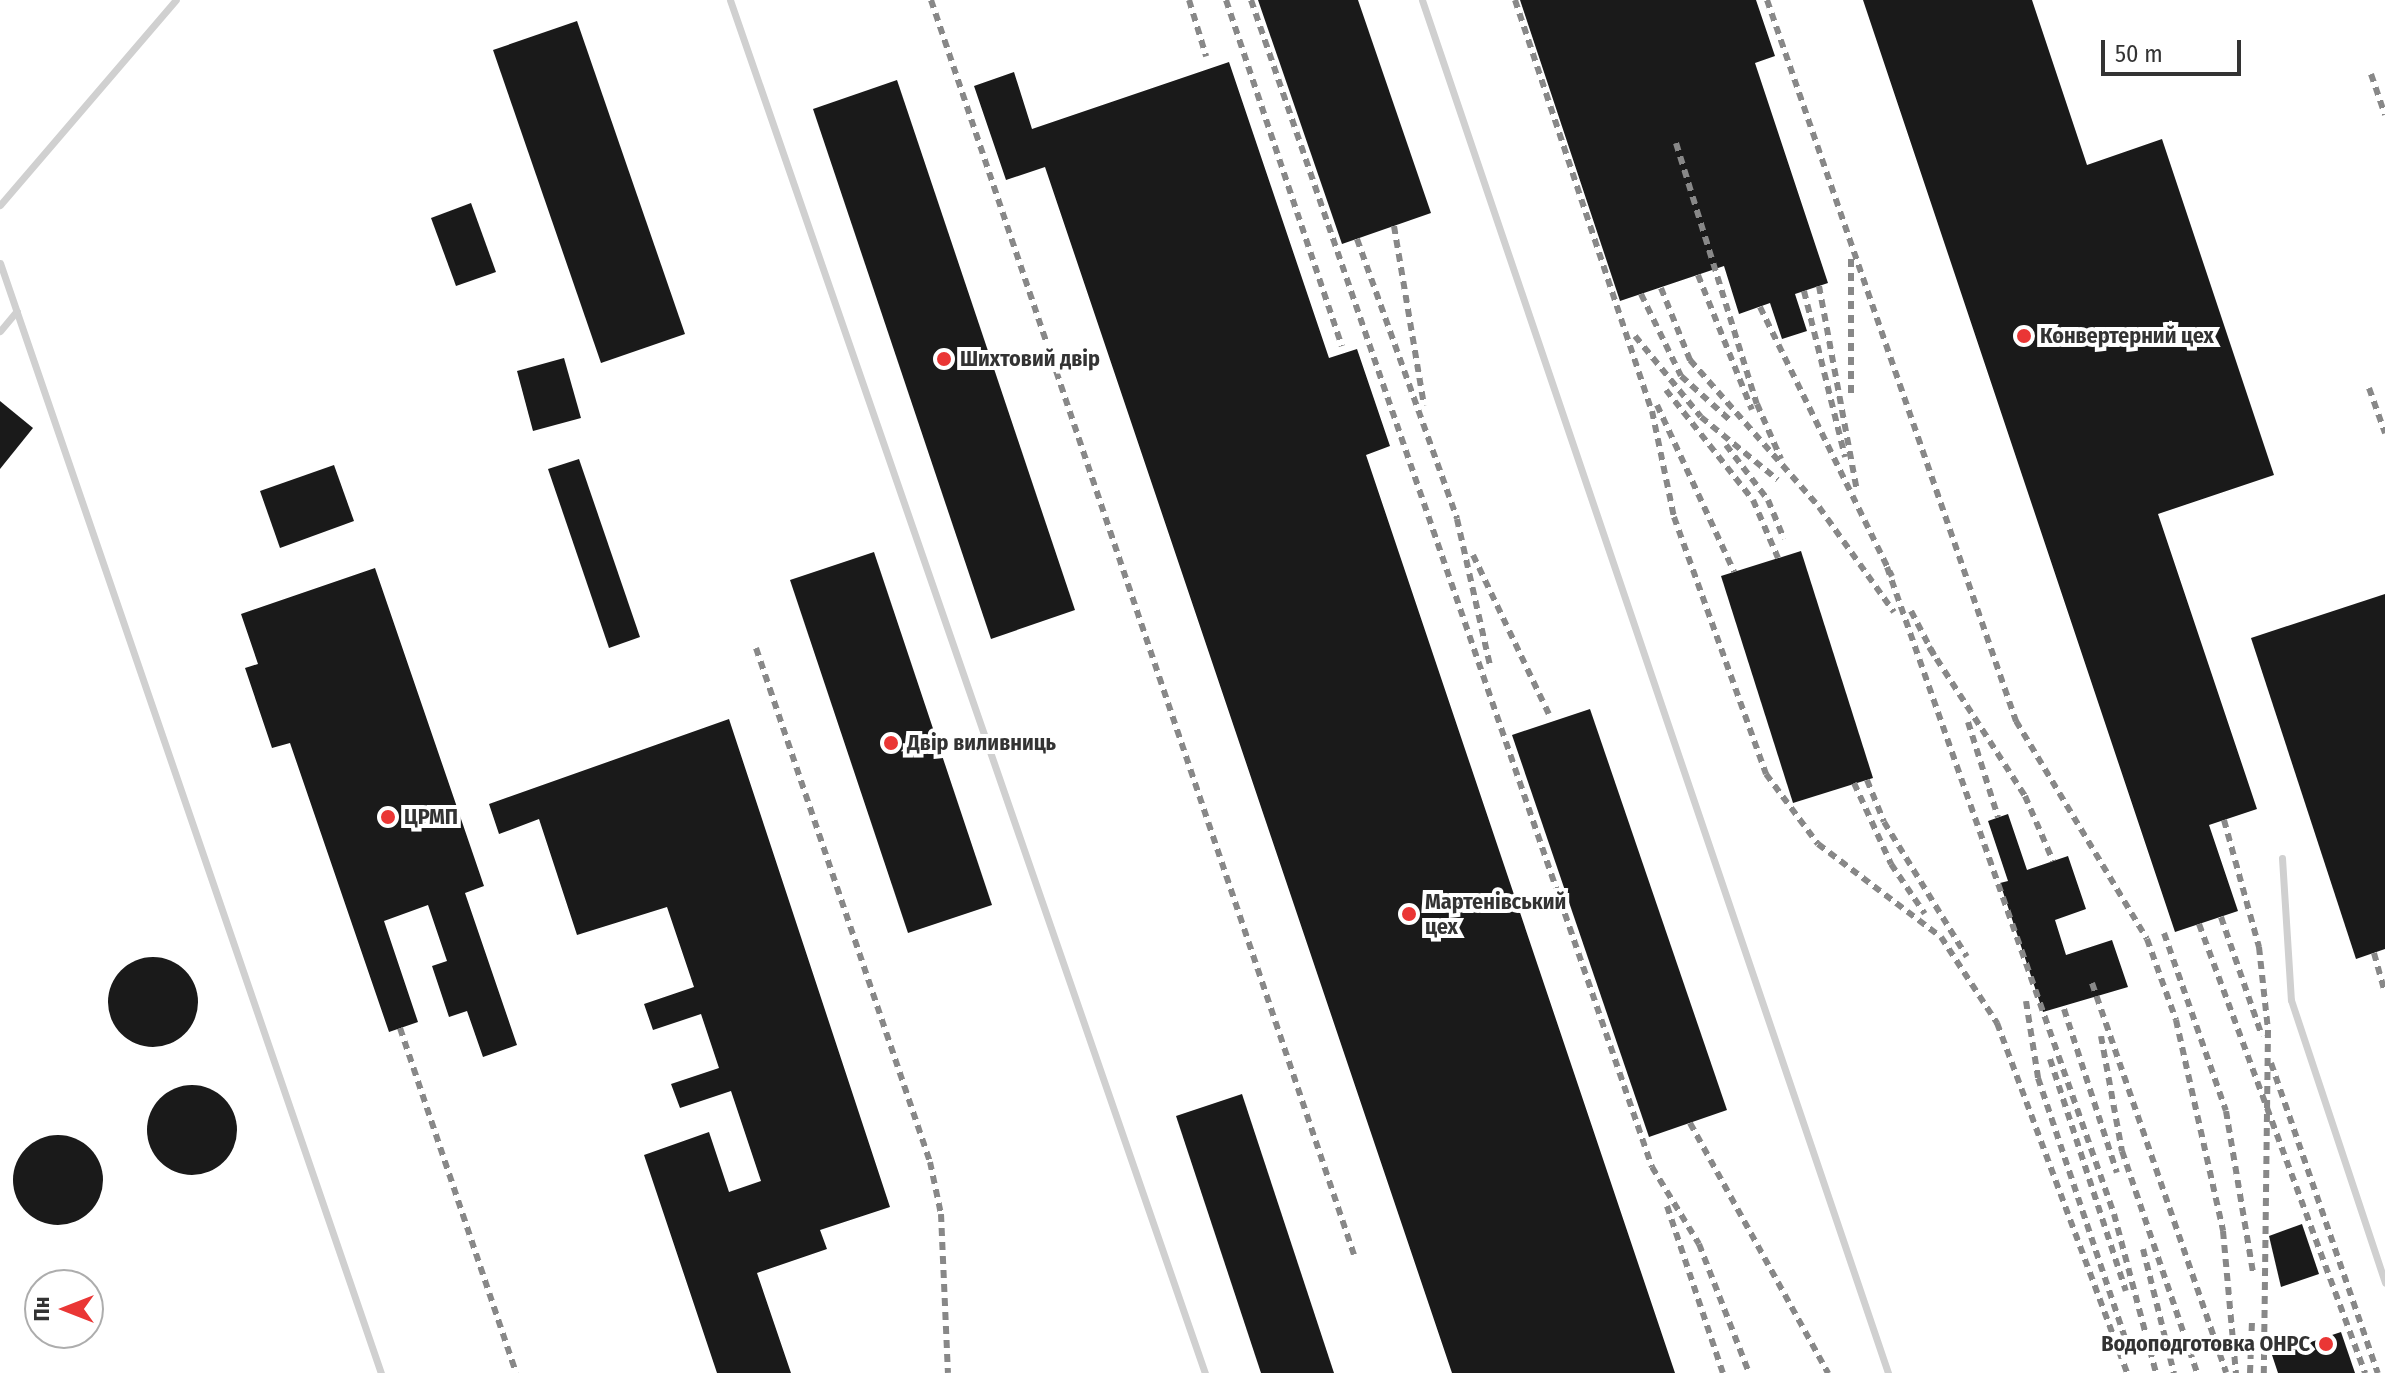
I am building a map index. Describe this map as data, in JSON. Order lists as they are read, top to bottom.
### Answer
{
  "places": [
    "Конвертерний цех",
    "Шихтовий двір",
    "Двір виливниць",
    "ЦРМП",
    "Мартенівський цех",
    "Водоподготовка ОНРС"
  ],
  "scale_bar": "50 m",
  "north": "left"
}
